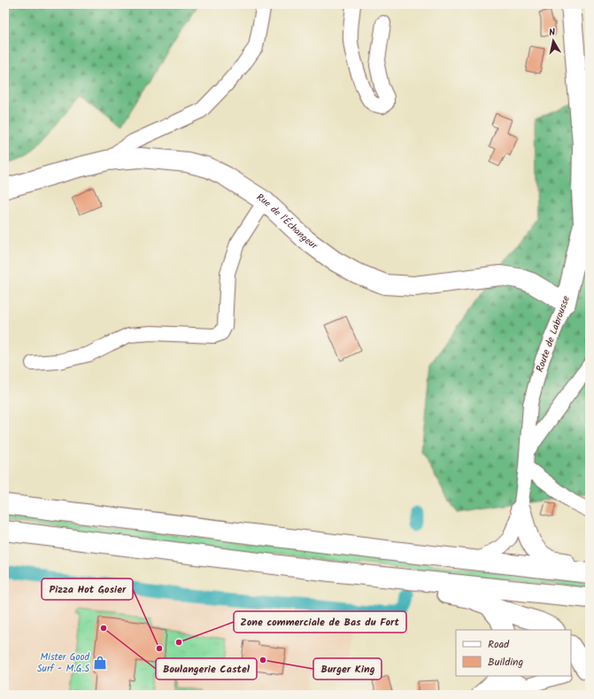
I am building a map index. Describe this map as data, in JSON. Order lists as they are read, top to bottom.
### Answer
{
  "streets": {
    "main road": ["Rue de l'Échangeur", "Route de Labrousse"]
  },
  "crossings": [
    ["Rue de l'Échangeur", "Route de Labrousse"]
  ],
  "places": {
    "other": [
      "Boulangerie Castel",
      "Zone commerciale de Bas du Fort",
      "Pizza Hot Gosier",
      "Burger King"
    ],
    "shop": ["Mister Good Surf - M.G.S"]
  },
  "legend": ["Road", "Building"],
  "north": "top"
}
